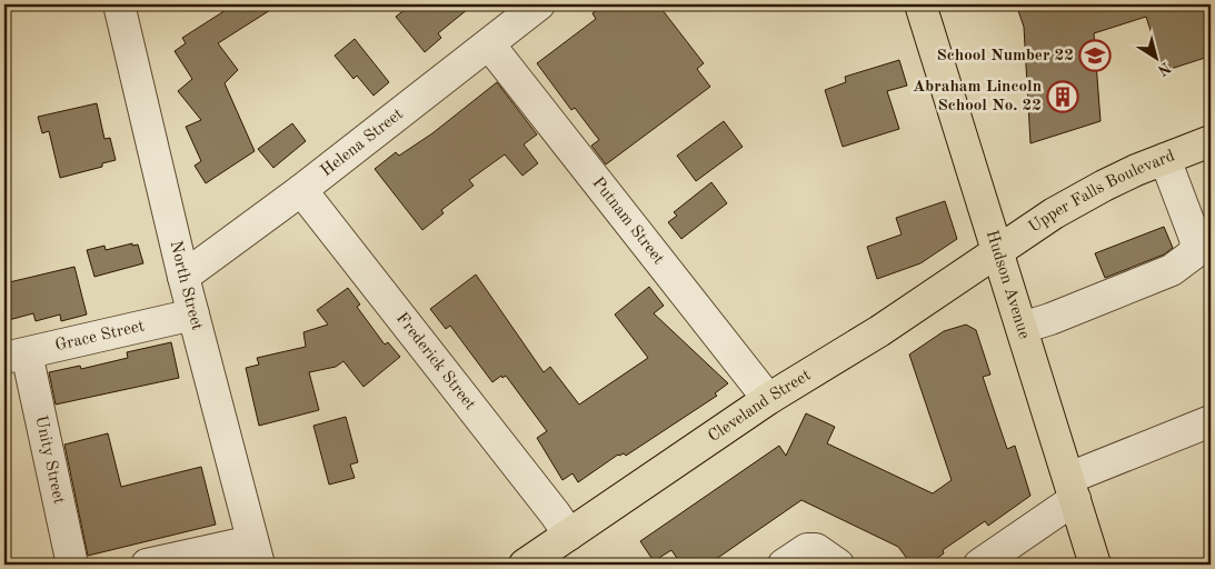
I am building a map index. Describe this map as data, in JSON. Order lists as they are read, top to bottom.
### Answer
{
  "streets": {
    "main road": ["Upper Falls Boulevard", "Hudson Avenue", "Cleveland Street"],
    "street": [
      "Helena Street",
      "Putnam Street",
      "North Street",
      "Grace Street",
      "Frederick Street",
      "Unity Street"
    ]
  },
  "crossings": [
    ["Helena Street", "Putnam Street"],
    ["Helena Street", "North Street"],
    ["Helena Street", "Frederick Street"],
    ["Upper Falls Boulevard", "Hudson Avenue"],
    ["Upper Falls Boulevard", "Cleveland Street"],
    ["Putnam Street", "Cleveland Street"],
    ["Hudson Avenue", "Cleveland Street"],
    ["North Street", "Grace Street"],
    ["Grace Street", "Unity Street"],
    ["Frederick Street", "Cleveland Street"]
  ],
  "places": {
    "school or university": ["School Number 22"],
    "building": ["Abraham Lincoln School No. 22"]
  },
  "north": "bottom right"
}
